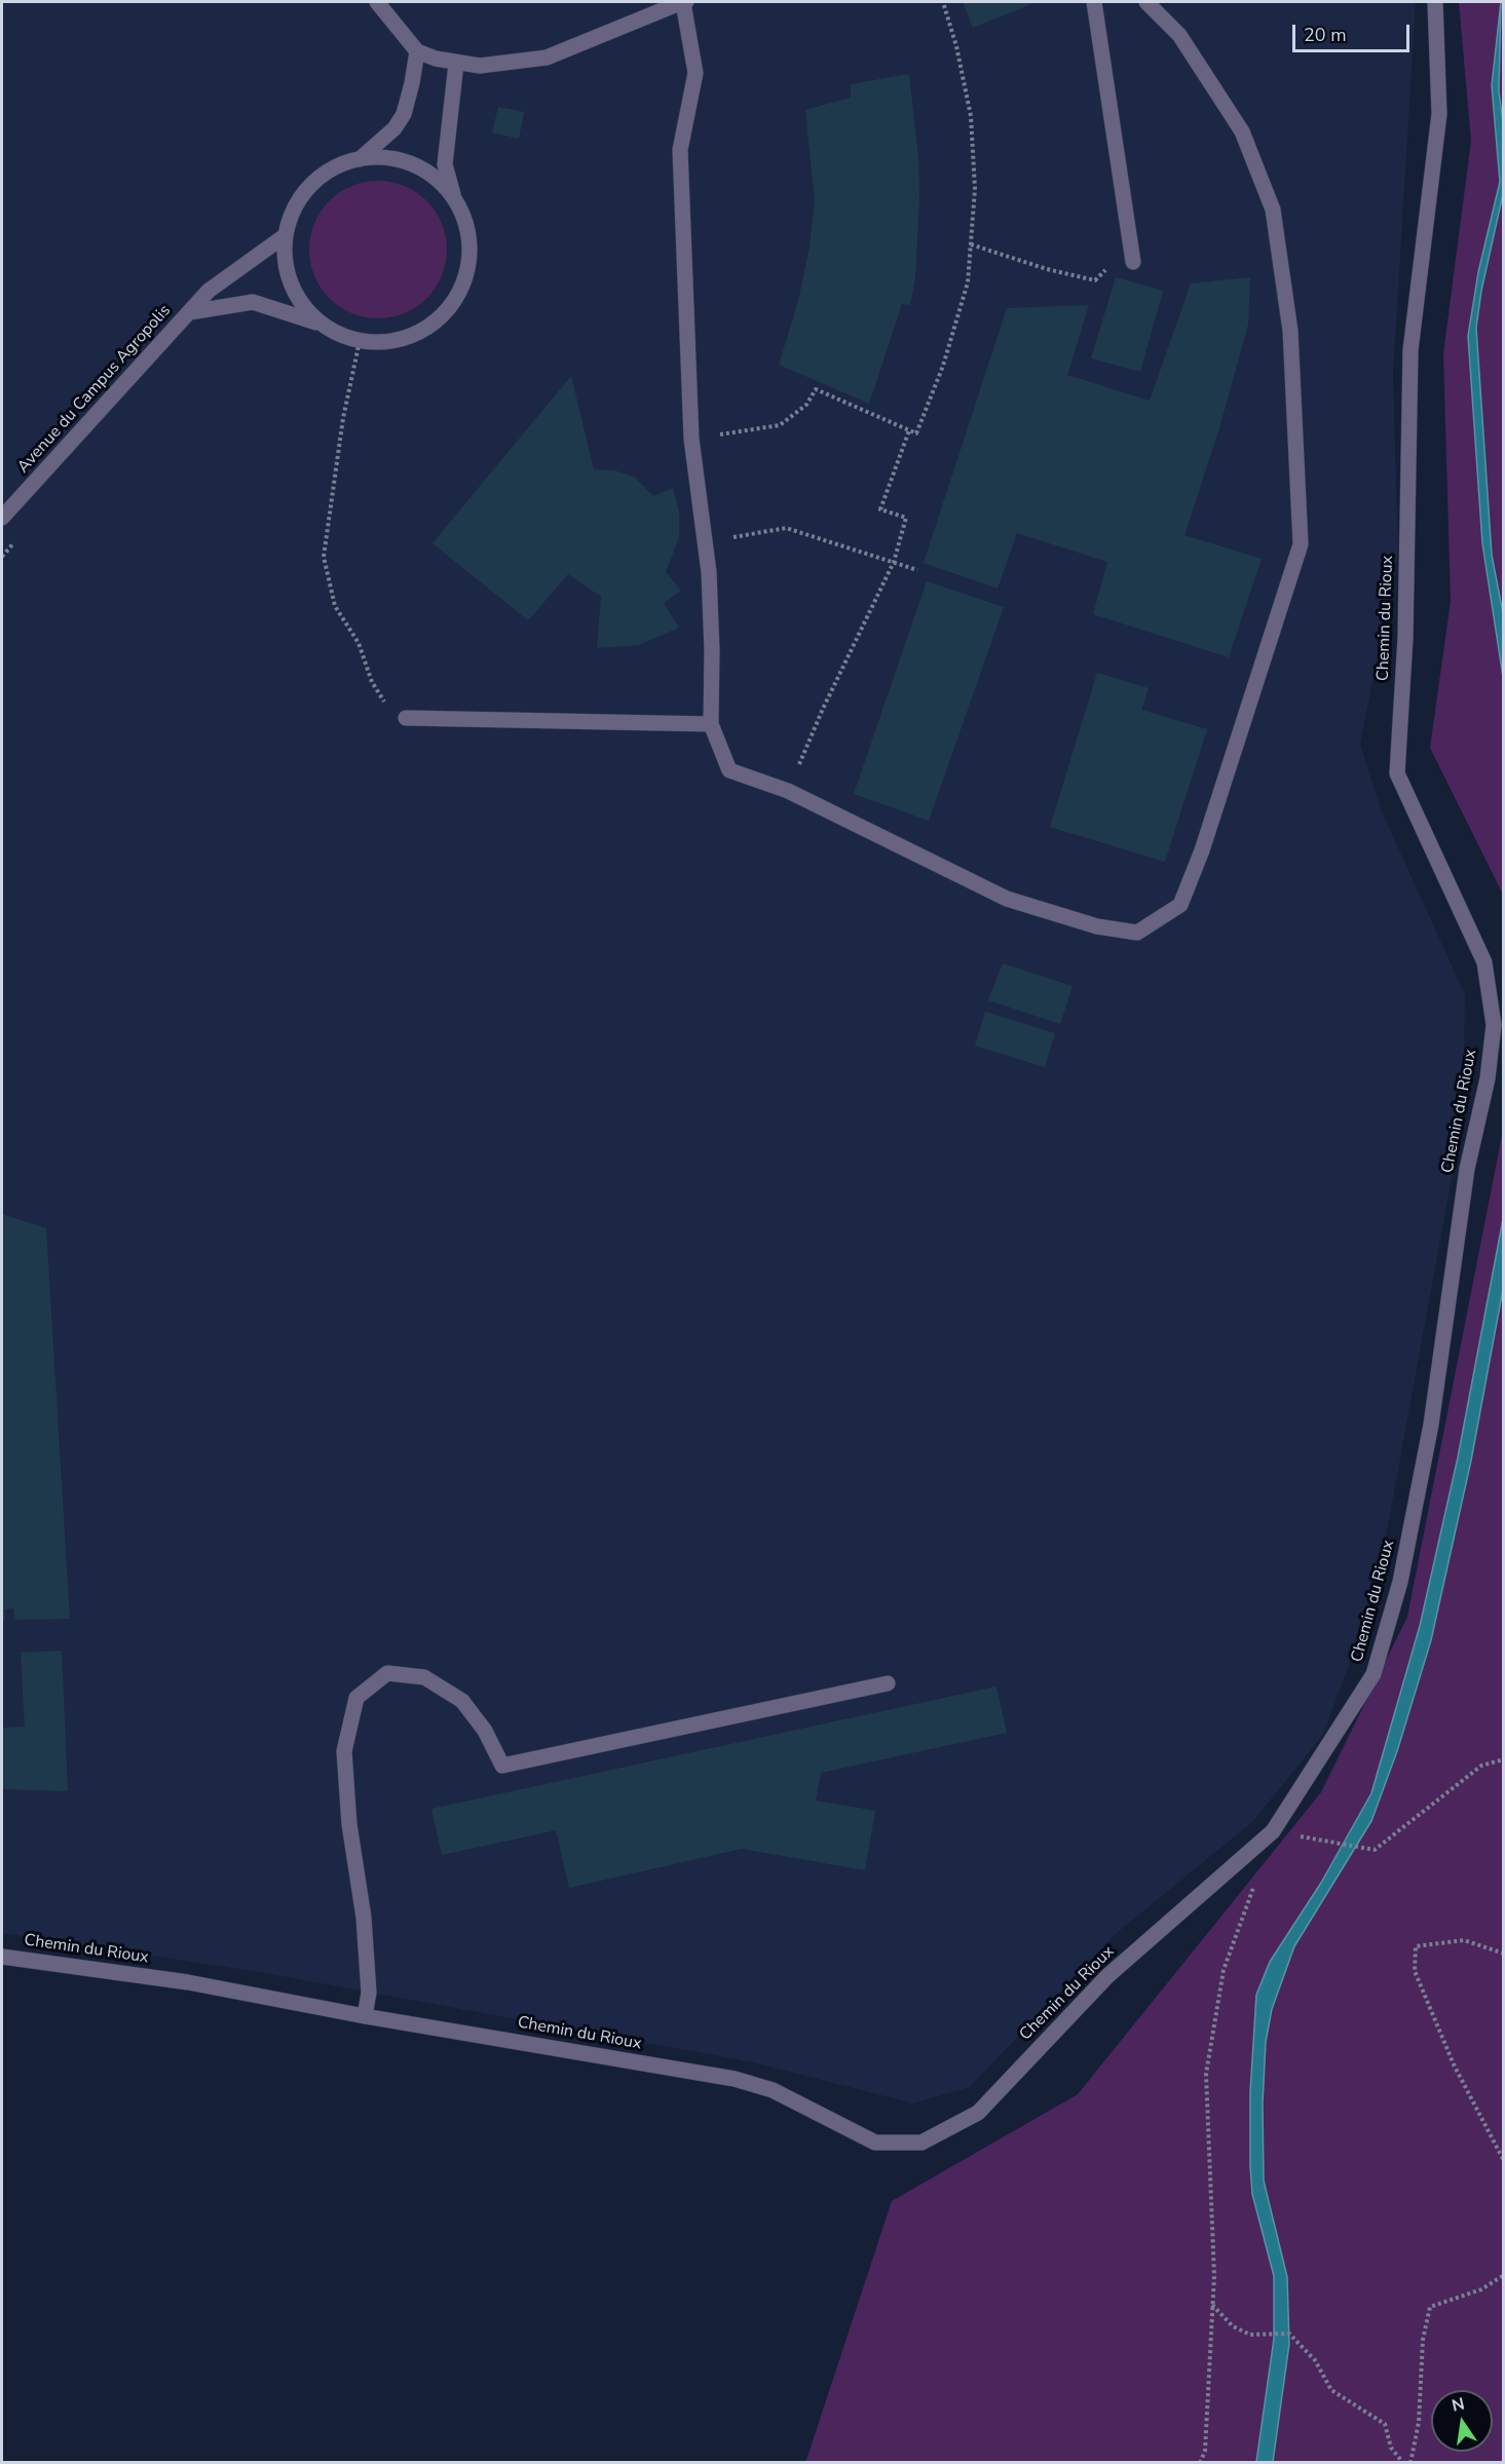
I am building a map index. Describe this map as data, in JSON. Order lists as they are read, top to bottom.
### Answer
{
  "streets": {
    "street": ["Avenue du Campus Agropolis", "Chemin du Rioux"]
  },
  "scale_bar": "20 m",
  "north": "top"
}
